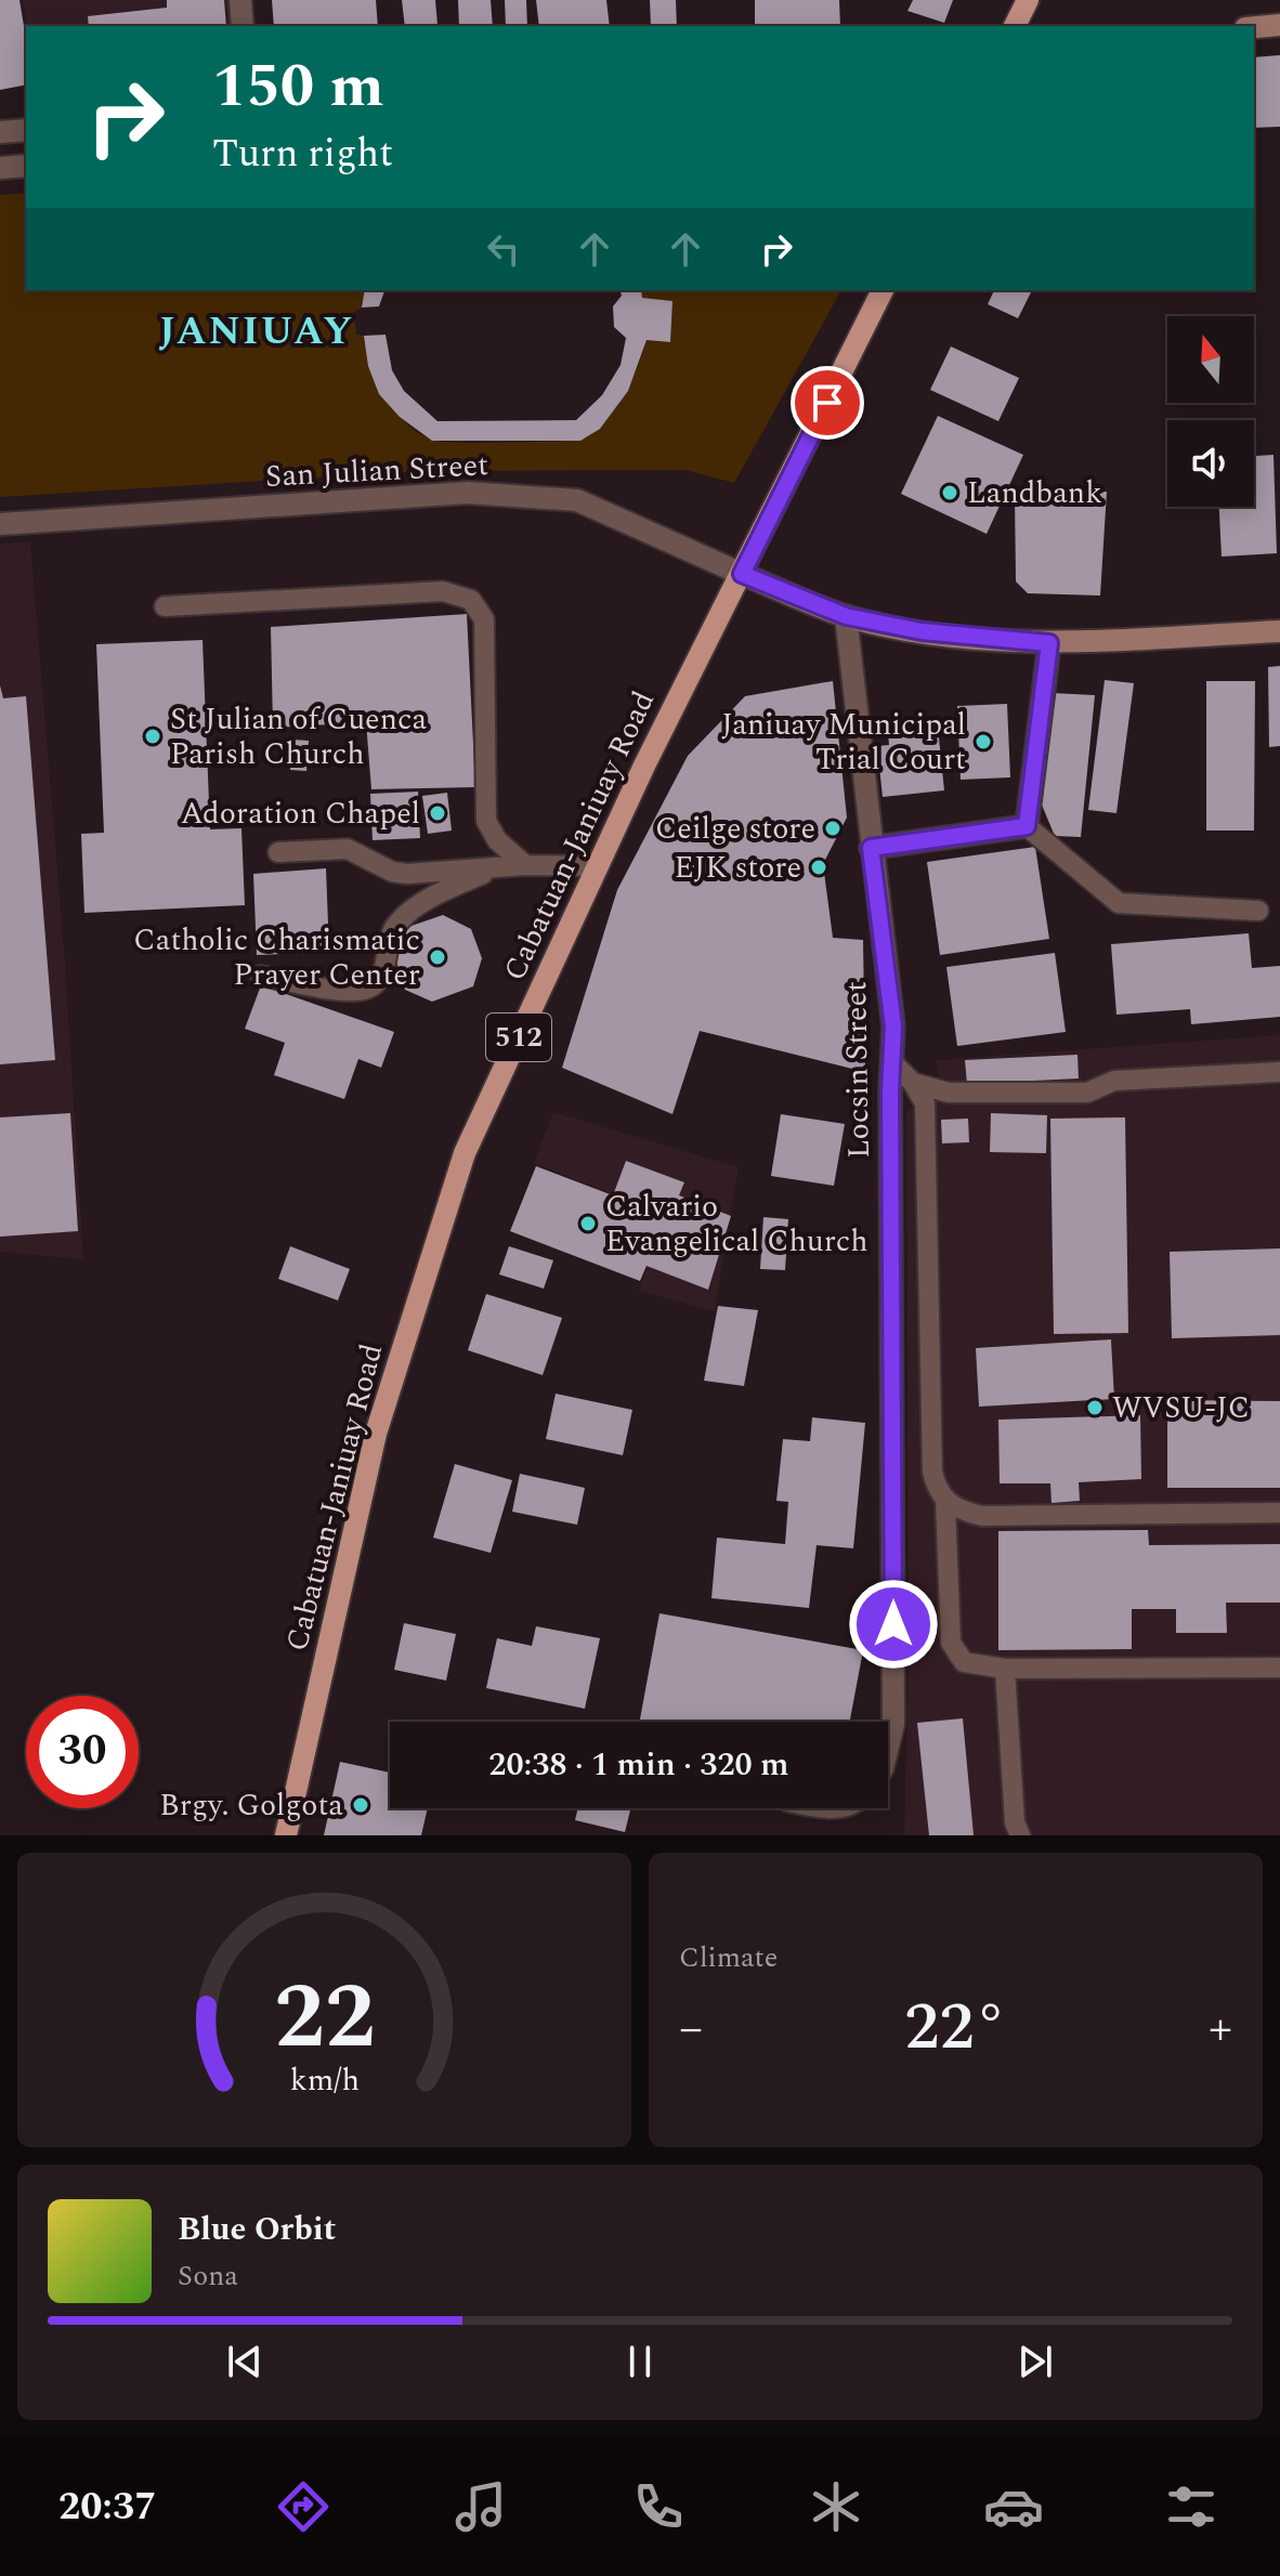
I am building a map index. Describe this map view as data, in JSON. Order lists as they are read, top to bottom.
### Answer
{
  "streets": {
    "main road": ["Cabatuan-Janiuay Road", "512"],
    "street": ["San Julian Street", "Locsin Street"]
  },
  "crossings": [
    ["San Julian Street", "Cabatuan-Janiuay Road"]
  ],
  "districts": ["JANIUAY"],
  "places": [
    "Landbank",
    "St Julian of Cuenca Parish Church",
    "Janiuay Municipal Trial Court",
    "Adoration Chapel",
    "Ceilge store",
    "EJK store",
    "Catholic Charismatic Prayer Center",
    "Calvario Evangelical Church",
    "WVSU-JC",
    "Brgy. Golgota"
  ],
  "north": "top",
  "page": {
    "turn": ["150 m", "Turn right"],
    "limit": "30",
    "trip": "20:38 · 1 min · 320 m",
    "tile": "Climate",
    "heat": ["−", "22°", "+"],
    "song": ["Blue Orbit", "Sona"],
    "tabs": "20:37",
    "gauge": ["22", "km/h"]
  }
}
